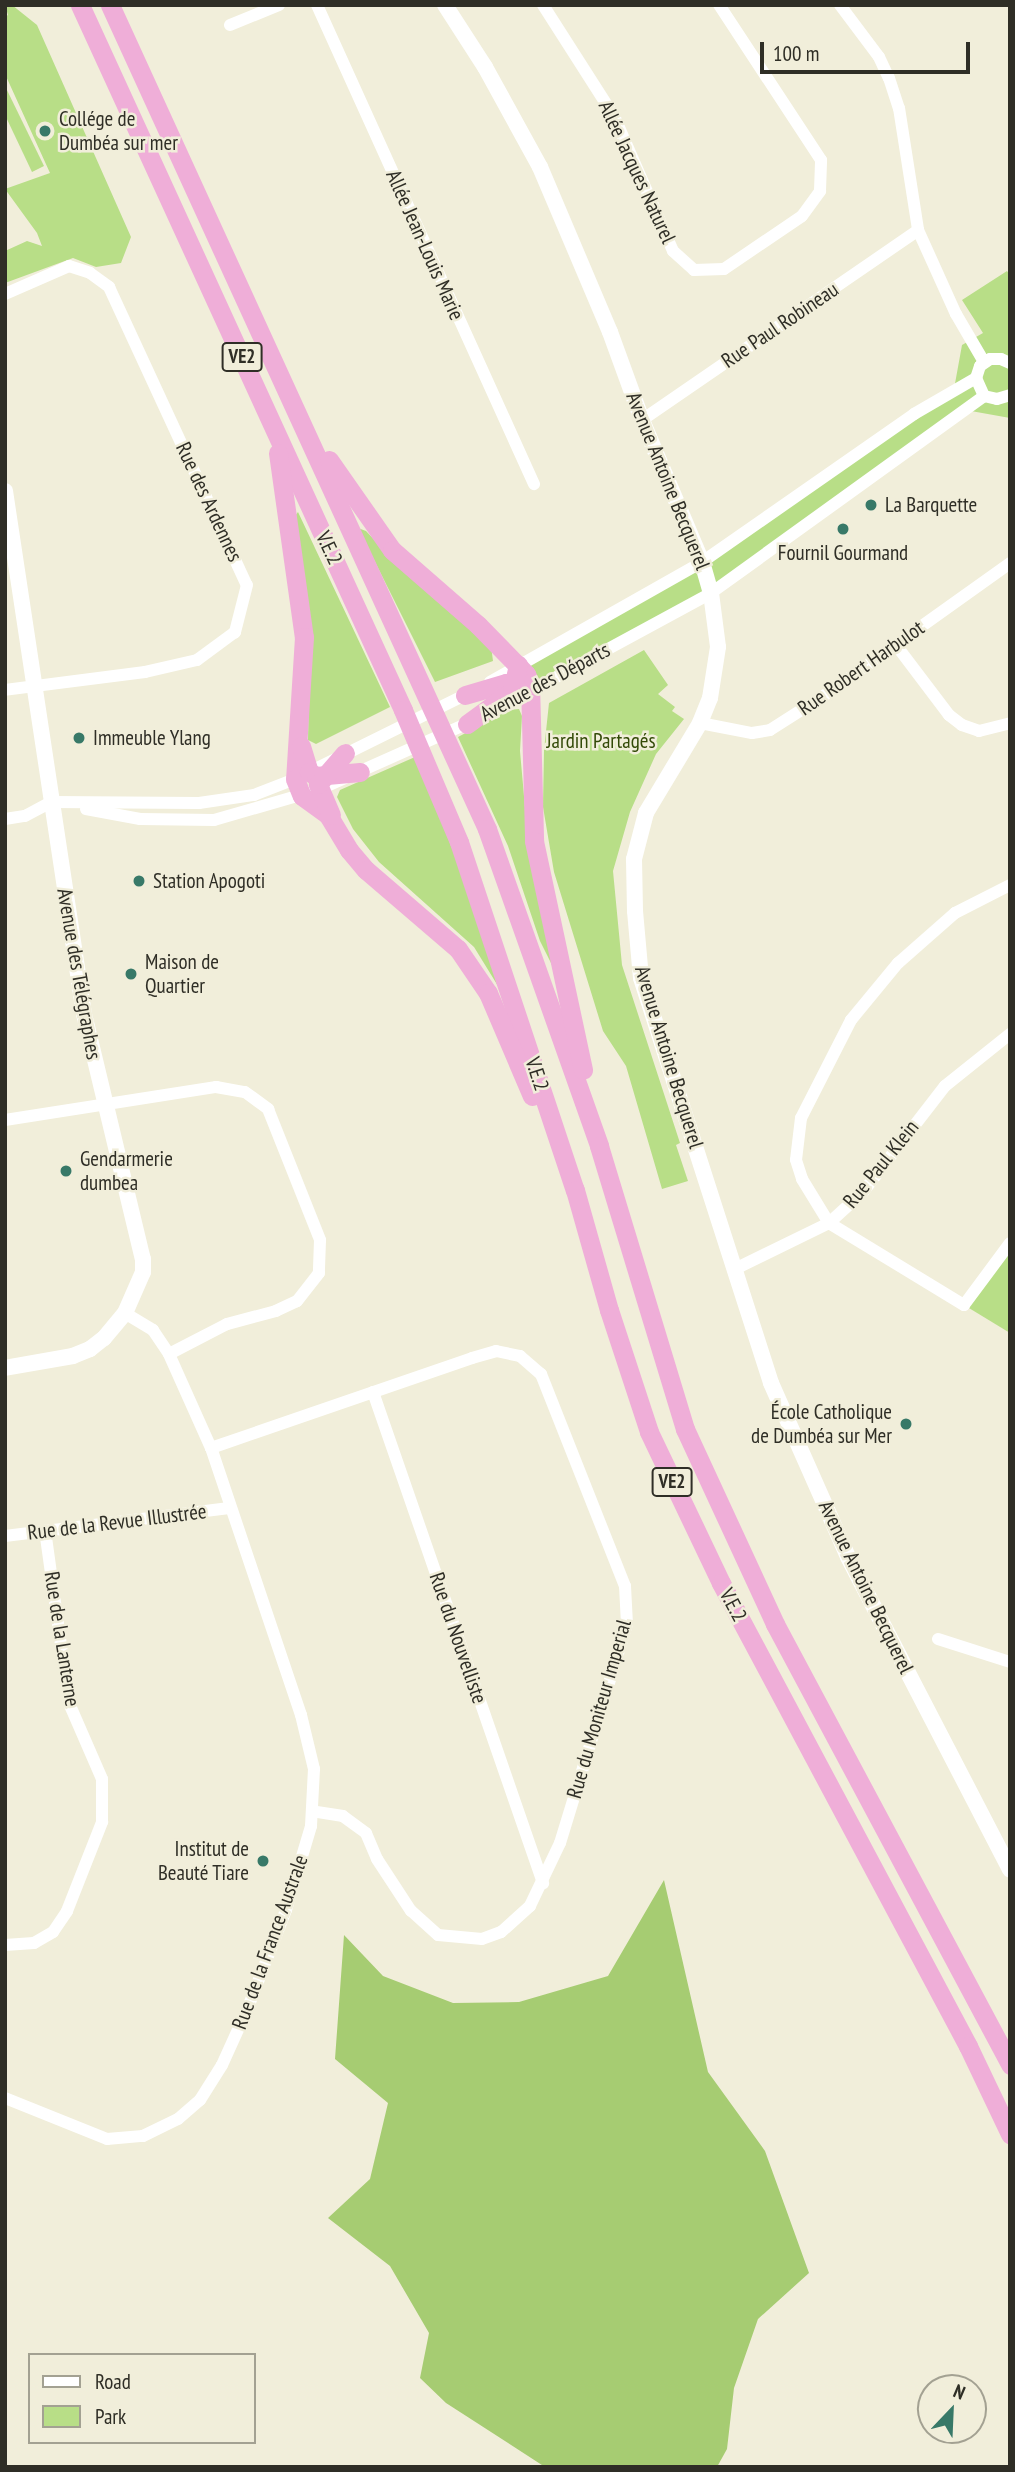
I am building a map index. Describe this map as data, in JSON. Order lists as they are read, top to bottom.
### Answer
{
  "streets": {
    "highway": ["VE2", "V.E.2"],
    "street": [
      "Allée Jacques Naturel",
      "Allée Jean-Louis Marie",
      "Rue Paul Robineau",
      "Avenue Antoine Becquerel",
      "Rue des Ardennes",
      "Rue Robert Harbulot",
      "Avenue des Départs",
      "Avenue des Télégraphes",
      "Rue Paul Klein",
      "Rue de la Revue Illustrée",
      "Rue du Nouvelliste",
      "Rue de la Lanterne",
      "Rue du Moniteur Imperial",
      "Rue de la France Australe"
    ]
  },
  "crossings": [
    ["Rue Paul Robineau", "Avenue Antoine Becquerel"],
    ["Avenue Antoine Becquerel", "Rue Robert Harbulot"],
    ["Avenue Antoine Becquerel", "Avenue des Départs"],
    ["Avenue Antoine Becquerel", "Rue Paul Klein"],
    ["Rue des Ardennes", "Avenue des Télégraphes"],
    ["Avenue des Télégraphes", "Rue de la France Australe"],
    ["Rue de la Revue Illustrée", "Rue de la Lanterne"],
    ["Rue de la Revue Illustrée", "Rue de la France Australe"],
    ["Rue du Nouvelliste", "Rue du Moniteur Imperial"],
    ["Rue du Moniteur Imperial", "Rue de la France Australe"]
  ],
  "parks": ["Jardin Partagés"],
  "places": [
    "Collége de Dumbéa sur mer",
    "La Barquette",
    "Fournil Gourmand",
    "Immeuble Ylang",
    "Station Apogoti",
    "Maison de Quartier",
    "Gendarmerie dumbea",
    "École Catholique de Dumbéa sur Mer",
    "Institut de Beauté Tiare"
  ],
  "legend": ["Road", "Park"],
  "scale_bar": "100 m",
  "north": "top right"
}
